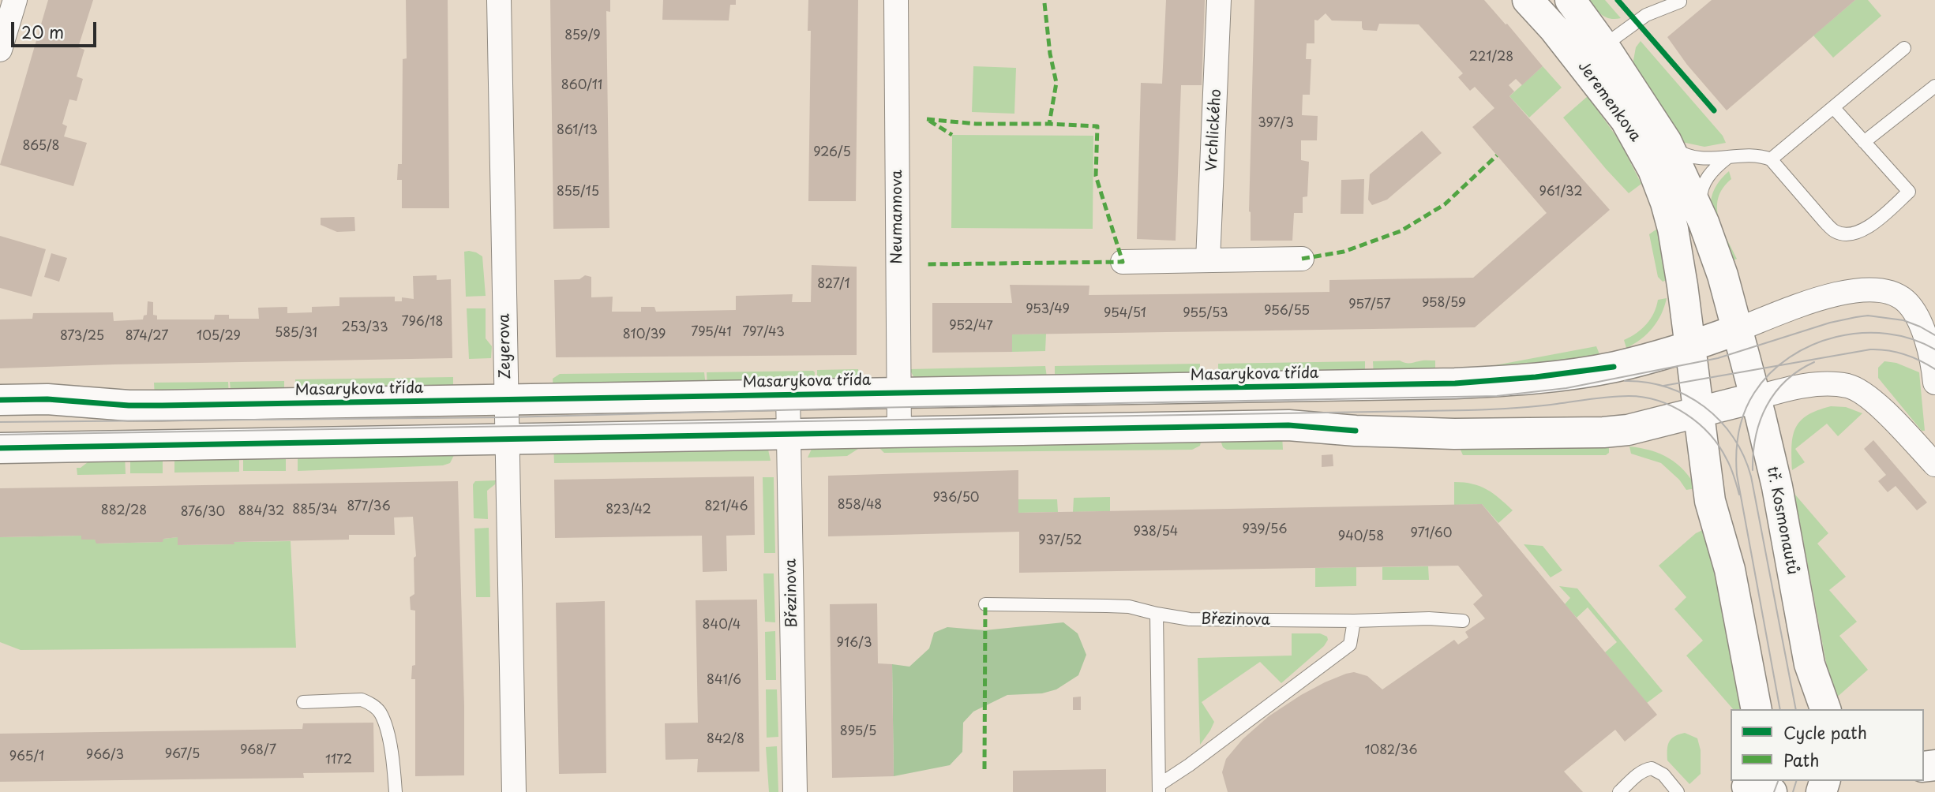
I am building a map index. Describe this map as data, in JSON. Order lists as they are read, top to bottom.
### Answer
{
  "streets": {
    "street": [
      "Jeremenkova",
      "Vrchlického",
      "Neumannova",
      "Zeyerova",
      "Masarykova třída",
      "tř. Kosmonautů",
      "Březinova"
    ]
  },
  "crossings": [
    ["Jeremenkova", "Masarykova třída"],
    ["Jeremenkova", "tř. Kosmonautů"],
    ["Neumannova", "Masarykova třída"],
    ["Zeyerova", "Masarykova třída"],
    ["Masarykova třída", "Březinova"]
  ],
  "house_numbers": [
    "859/9",
    "221/28",
    "860/11",
    "397/3",
    "861/13",
    "865/8",
    "926/5",
    "855/15",
    "961/32",
    "827/1",
    "958/59",
    "957/57",
    "953/49",
    "956/55",
    "954/51",
    "955/53",
    "796/18",
    "952/47",
    "253/33",
    "795/41",
    "797/43",
    "585/31",
    "810/39",
    "873/25",
    "874/27",
    "105/29",
    "936/50",
    "858/48",
    "877/36",
    "821/46",
    "885/34",
    "823/42",
    "882/28",
    "884/32",
    "876/30",
    "939/56",
    "938/54",
    "971/60",
    "940/58",
    "937/52",
    "840/4",
    "916/3",
    "841/6",
    "895/5",
    "842/8",
    "968/7",
    "1082/36",
    "967/5",
    "966/3",
    "965/1",
    "1172"
  ],
  "legend": ["Cycle path", "Path"],
  "scale_bar": "20 m"
}
